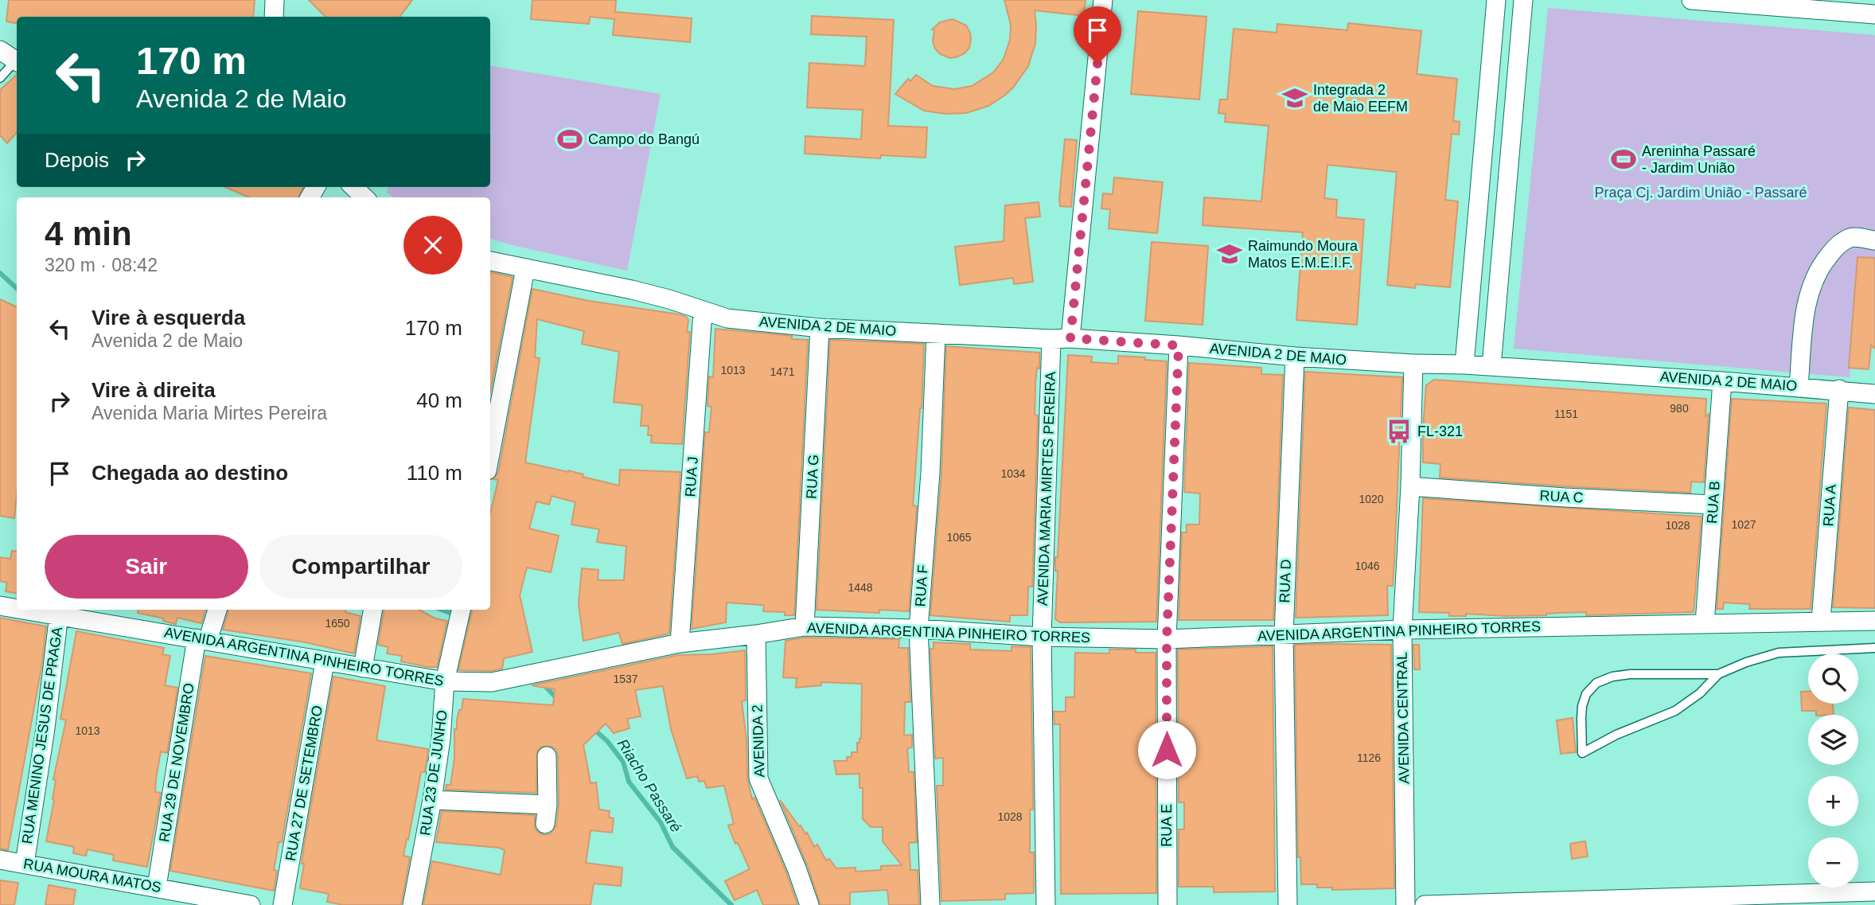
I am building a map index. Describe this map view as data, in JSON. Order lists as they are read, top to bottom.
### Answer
{
  "streets": {
    "street": [
      "AVENIDA 2 DE MAIO",
      "RUA J",
      "RUA G",
      "AVENIDA MARIA MIRTES PEREIRA",
      "RUA C",
      "RUA B",
      "RUA A",
      "RUA D",
      "RUA F",
      "AVENIDA ARGENTINA PINHEIRO TORRES",
      "AVENIDA CENTRAL",
      "RUA MENINO JESUS DE PRAGA",
      "AVENIDA 2",
      "RUA 29 DE NOVEMBRO",
      "RUA 23 DE JUNHO",
      "RUA 27 DE SETEMBRO",
      "RUA E",
      "RUA MOURA MATOS"
    ]
  },
  "crossings": [
    ["AVENIDA 2 DE MAIO", "RUA J"],
    ["AVENIDA 2 DE MAIO", "RUA G"],
    ["AVENIDA 2 DE MAIO", "AVENIDA MARIA MIRTES PEREIRA"],
    ["AVENIDA 2 DE MAIO", "RUA B"],
    ["AVENIDA 2 DE MAIO", "RUA A"],
    ["AVENIDA 2 DE MAIO", "RUA D"],
    ["AVENIDA 2 DE MAIO", "RUA F"],
    ["AVENIDA 2 DE MAIO", "AVENIDA CENTRAL"],
    ["AVENIDA 2 DE MAIO", "RUA E"],
    ["RUA J", "AVENIDA ARGENTINA PINHEIRO TORRES"],
    ["RUA G", "AVENIDA ARGENTINA PINHEIRO TORRES"],
    ["AVENIDA MARIA MIRTES PEREIRA", "AVENIDA ARGENTINA PINHEIRO TORRES"],
    ["RUA C", "RUA B"],
    ["RUA C", "AVENIDA CENTRAL"],
    ["RUA B", "AVENIDA ARGENTINA PINHEIRO TORRES"],
    ["RUA A", "AVENIDA ARGENTINA PINHEIRO TORRES"],
    ["RUA D", "AVENIDA ARGENTINA PINHEIRO TORRES"],
    ["RUA F", "AVENIDA ARGENTINA PINHEIRO TORRES"],
    ["AVENIDA ARGENTINA PINHEIRO TORRES", "AVENIDA CENTRAL"],
    ["AVENIDA ARGENTINA PINHEIRO TORRES", "RUA MENINO JESUS DE PRAGA"],
    ["AVENIDA ARGENTINA PINHEIRO TORRES", "AVENIDA 2"],
    ["AVENIDA ARGENTINA PINHEIRO TORRES", "RUA 29 DE NOVEMBRO"],
    ["AVENIDA ARGENTINA PINHEIRO TORRES", "RUA 23 DE JUNHO"],
    ["AVENIDA ARGENTINA PINHEIRO TORRES", "RUA 27 DE SETEMBRO"],
    ["AVENIDA ARGENTINA PINHEIRO TORRES", "RUA E"],
    ["RUA MENINO JESUS DE PRAGA", "RUA MOURA MATOS"],
    ["RUA 29 DE NOVEMBRO", "RUA MOURA MATOS"]
  ],
  "water": ["Riacho Passaré"],
  "parks": ["Praça Cj. Jardim União - Passaré"],
  "places": {
    "school or university": ["Integrada 2 de Maio EEFM", "Raimundo Moura Matos E.M.E.I.F."],
    "sports": ["Campo do Bangú", "Areninha Passaré - Jardim União"],
    "bus stop": ["FL-321"]
  },
  "house_numbers": [
    "1013",
    "1471",
    "980",
    "1151",
    "1034",
    "1020",
    "1027",
    "1028",
    "1065",
    "1046",
    "1448",
    "1650",
    "1537",
    "1013",
    "1126",
    "1028"
  ],
  "page": {
    "turn": ["170 m", "Avenida 2 de Maio"],
    "then": "Depois",
    "heading": ["4 min", "320 m · 08:42"],
    "list": [
      {
        "name": "Vire à esquerda",
        "note": "Avenida 2 de Maio",
        "value": "170 m"
      },
      {
        "name": "Vire à direita",
        "note": "Avenida Maria Mirtes Pereira",
        "value": "40 m"
      },
      {
        "name": "Chegada ao destino",
        "value": "110 m"
      }
    ],
    "buttons": ["Sair", "Compartilhar"],
    "map_buttons": ["+", "−"]
  }
}
